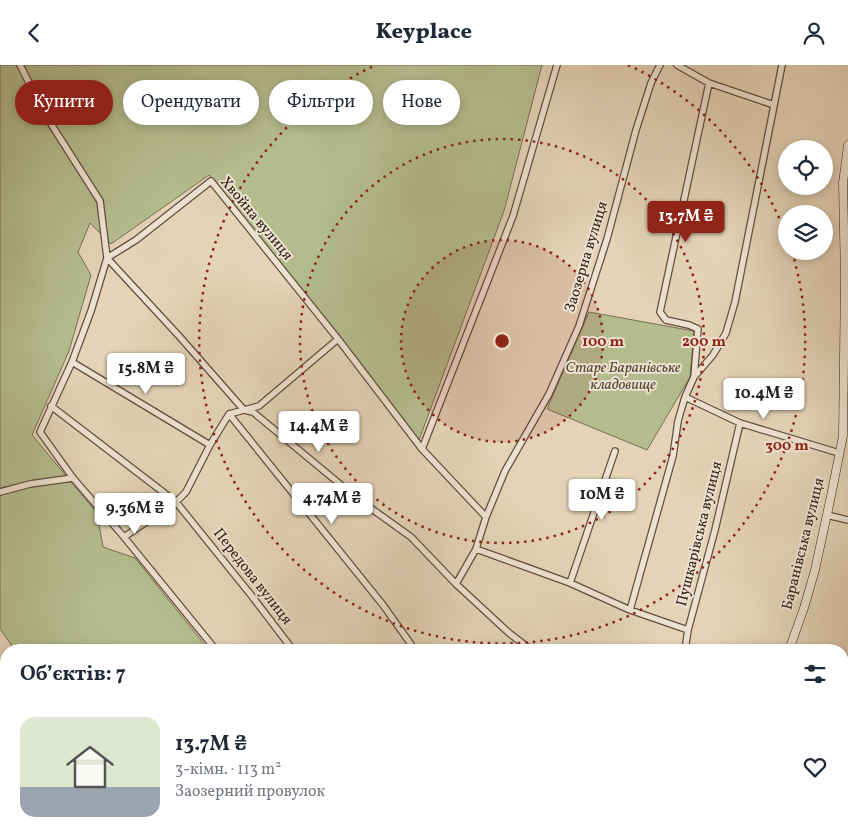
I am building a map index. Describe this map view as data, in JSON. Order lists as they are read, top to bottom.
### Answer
{
  "streets": {
    "main road": ["Баранівська вулиця"],
    "street": [
      "Хвойна вулиця",
      "Заозерна вулиця",
      "Пушкарівська вулиця",
      "Передова вулиця"
    ]
  },
  "crossings": [
    ["Хвойна вулиця", "Заозерна вулиця"]
  ],
  "parks": ["Старе Баранівське кладовище"],
  "page": {
    "header": "Keyplace",
    "chip": [
      "Купити",
      "Орендувати",
      "Фільтри",
      "Нове"
    ],
    "price": [
      "13.7M ₴",
      "15.8M ₴",
      "10.4M ₴",
      "14.4M ₴",
      "10M ₴",
      "4.74M ₴",
      "9.36M ₴"
    ],
    "heading": "Об’єктів: 7",
    "list": [
      {
        "name": "13.7M ₴",
        "note": "3-кімн. · 113 m² · Заозерний провулок"
      }
    ]
  },
  "rings": ["100 m", "200 m", "300 m"]
}
